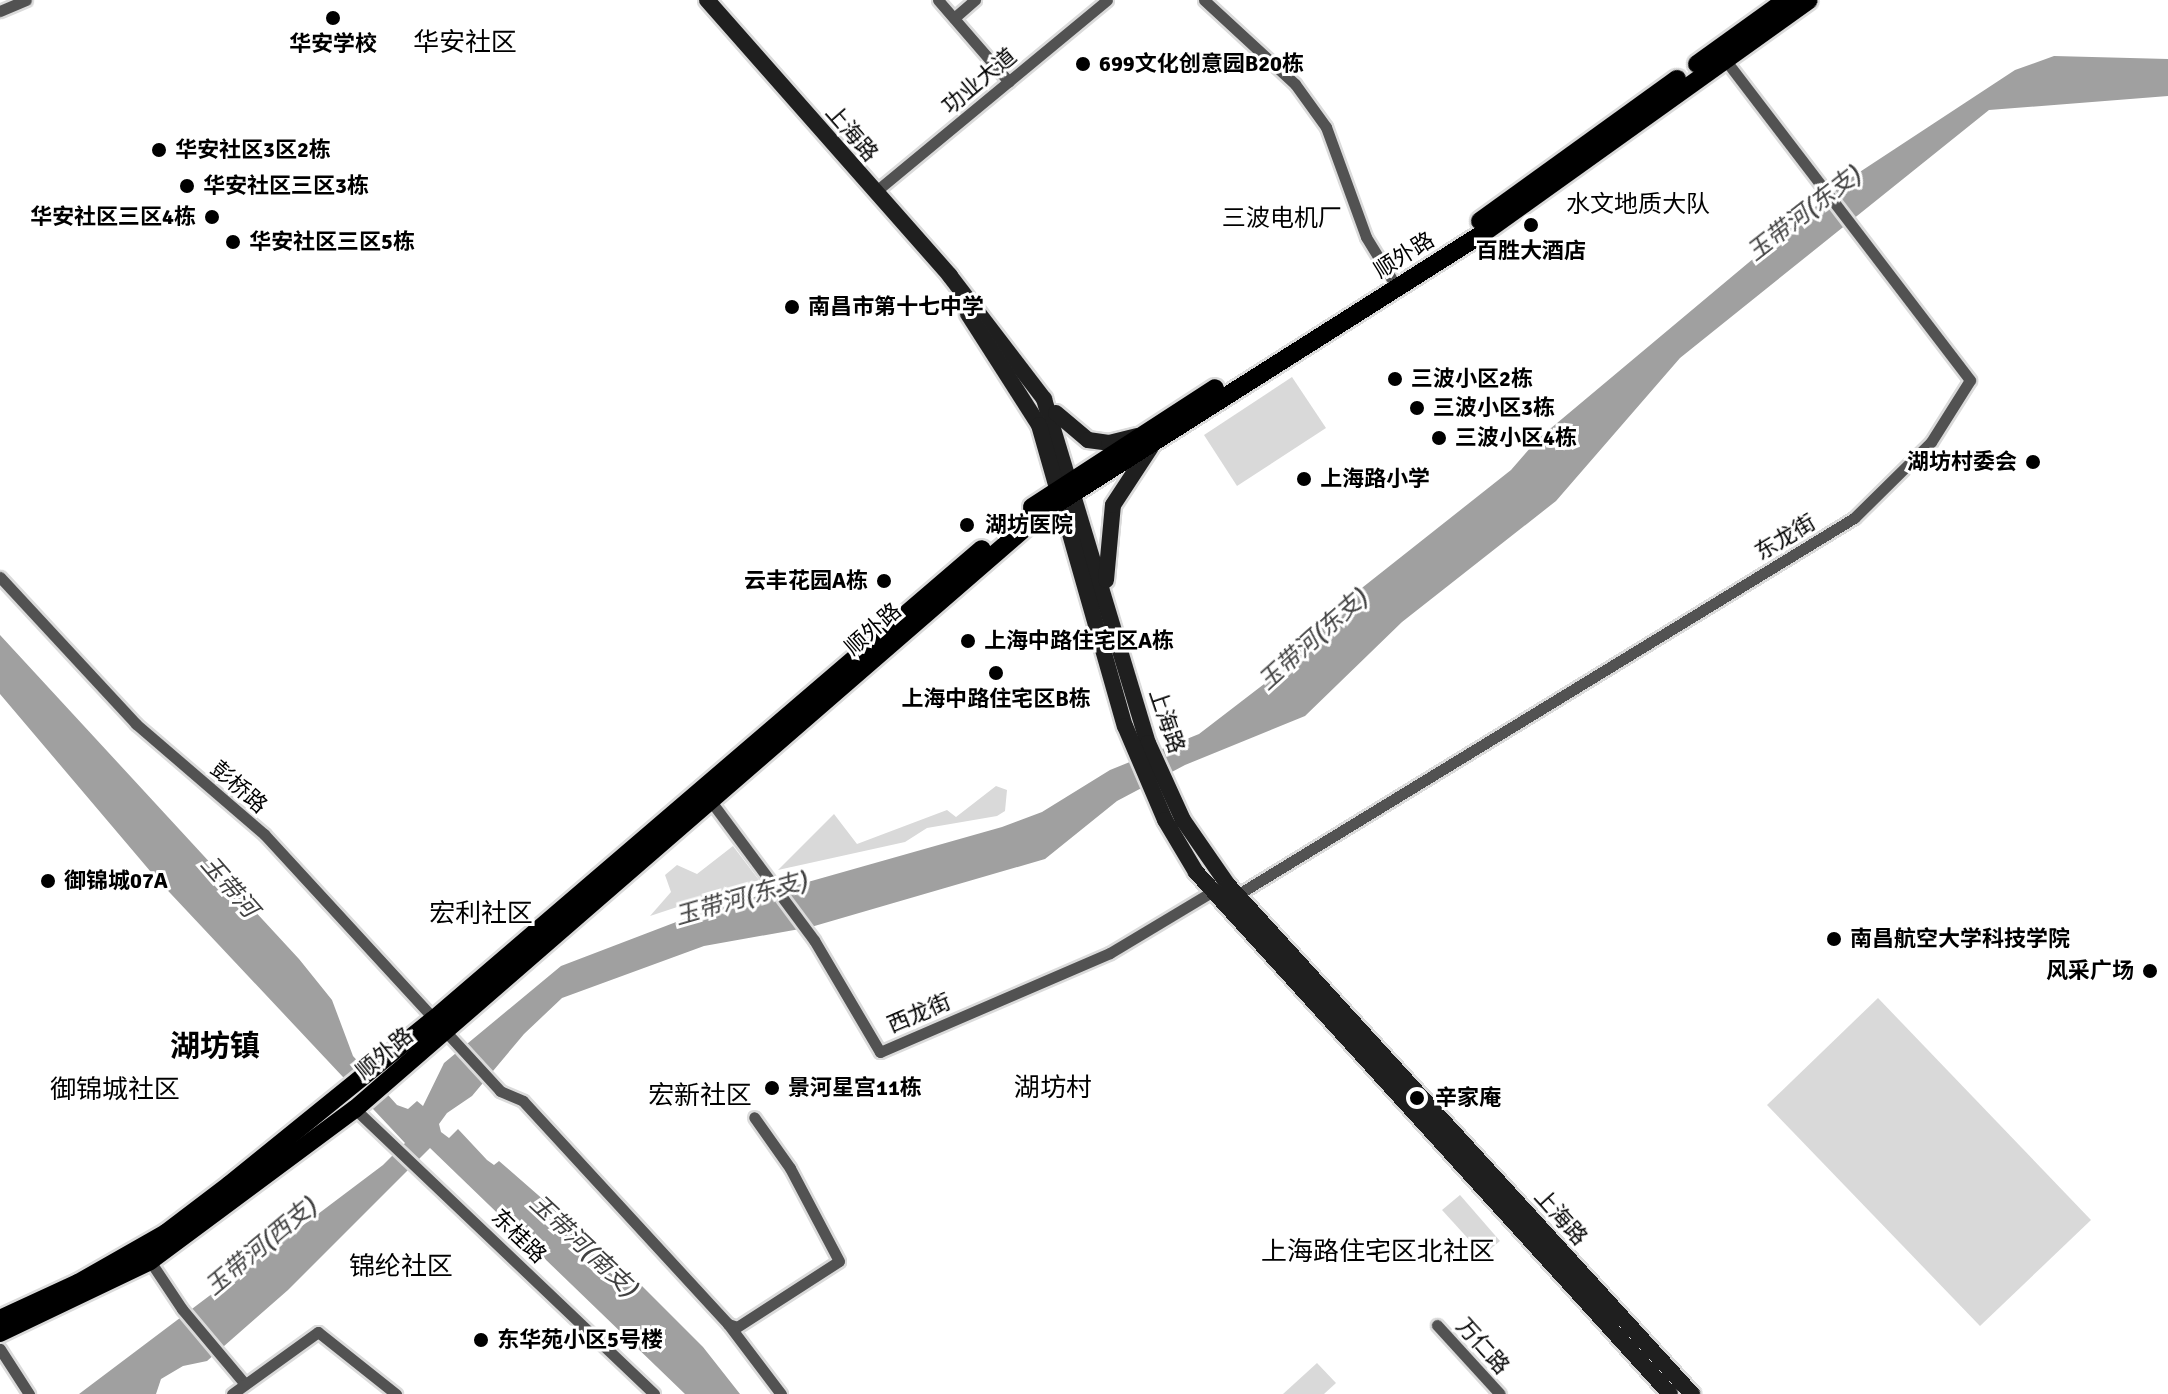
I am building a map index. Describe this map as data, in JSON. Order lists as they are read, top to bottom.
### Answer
{
  "streets": {
    "main road": ["上海路", "顺外路"],
    "street": [
      "功业大道",
      "东龙街",
      "彭桥路",
      "西龙街",
      "东桂路",
      "万仁路"
    ]
  },
  "crossings": [
    ["功业大道", "上海路"],
    ["上海路", "顺外路"],
    ["上海路", "东龙街"],
    ["上海路", "西龙街"],
    ["顺外路", "东龙街"],
    ["顺外路", "彭桥路"],
    ["顺外路", "西龙街"],
    ["顺外路", "东桂路"]
  ],
  "districts": [
    "华安社区",
    "水文地质大队",
    "三波电机厂",
    "宏利社区",
    "湖坊镇",
    "湖坊村",
    "御锦城社区",
    "宏新社区",
    "上海路住宅区北社区",
    "锦纶社区"
  ],
  "water": [
    "玉带河(东支)",
    "玉带河",
    "玉带河(南支)",
    "玉带河(西支)"
  ],
  "places": [
    "华安学校",
    "699文化创意园B20栋",
    "华安社区3区2栋",
    "华安社区三区3栋",
    "华安社区三区4栋",
    "百胜大酒店",
    "华安社区三区5栋",
    "南昌市第十七中学",
    "三波小区2栋",
    "三波小区3栋",
    "三波小区4栋",
    "湖坊村委会",
    "上海路小学",
    "湖坊医院",
    "云丰花园A栋",
    "上海中路住宅区A栋",
    "上海中路住宅区B栋",
    "御锦城07A",
    "南昌航空大学科技学院",
    "风采广场",
    "景河星宫11栋",
    "辛家庵",
    "东华苑小区5号楼"
  ]
}
